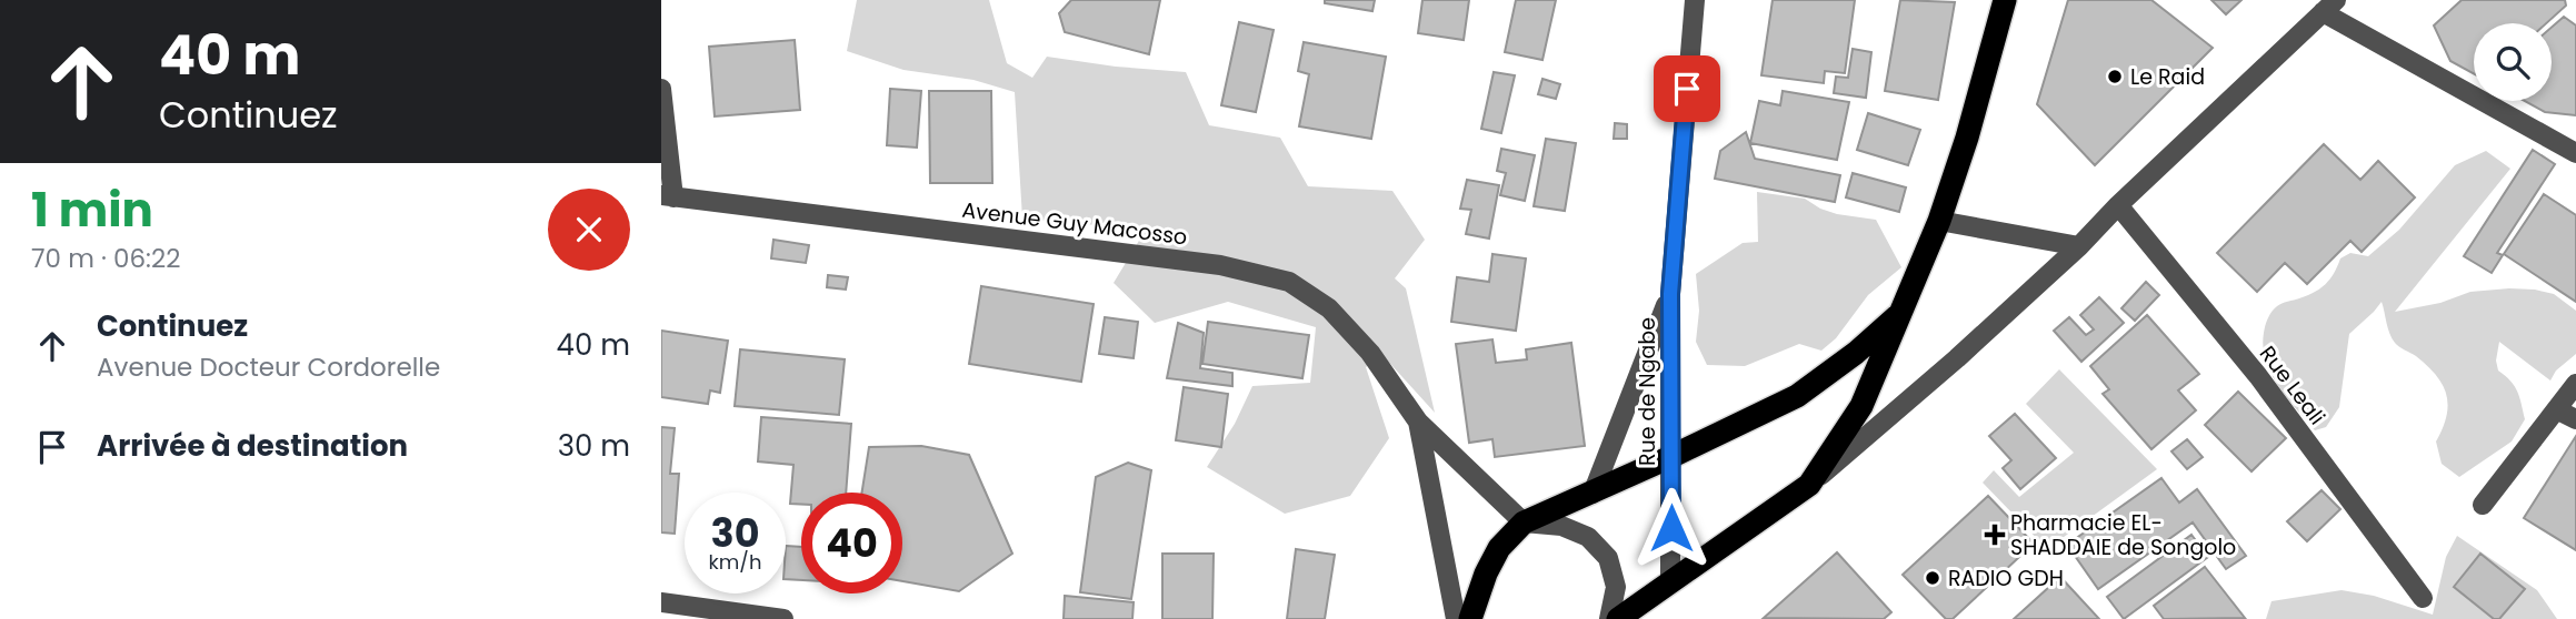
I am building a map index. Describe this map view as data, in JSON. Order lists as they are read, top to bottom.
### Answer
{
  "streets": {
    "street": ["Avenue Guy Macosso", "Rue Leali", "Rue de Ngabe"]
  },
  "places": {
    "other": ["Le Raid", "RADIO GDH"],
    "health": ["Pharmacie EL- SHADDAIE de Songolo"]
  },
  "page": {
    "turn": ["40 m", "Continuez"],
    "heading": ["1 min", "70 m · 06:22"],
    "list": [
      {
        "name": "Continuez",
        "note": "Avenue Docteur Cordorelle",
        "value": "40 m"
      },
      {
        "name": "Arrivée à destination",
        "value": "30 m"
      }
    ],
    "speed": "30 km/h",
    "limit": "40"
  }
}
